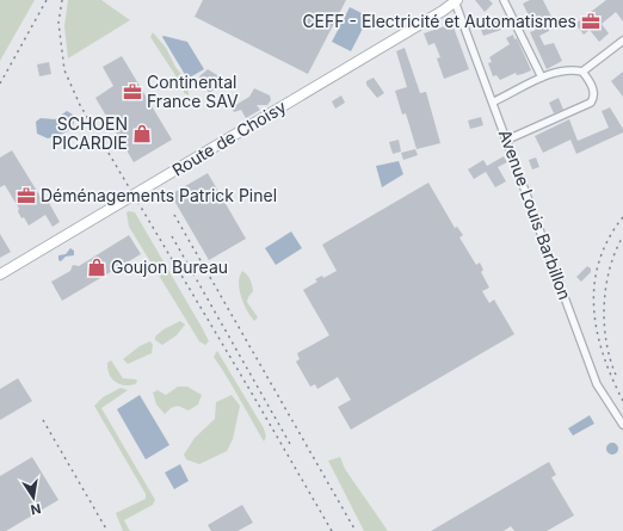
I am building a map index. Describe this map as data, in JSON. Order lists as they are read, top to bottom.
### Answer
{
  "streets": {
    "street": ["Route de Choisy", "Avenue Louis Barbillon"]
  },
  "crossings": [
    ["Route de Choisy", "Avenue Louis Barbillon"]
  ],
  "places": {
    "office": ["CEFF - Electricité et Automatismes", "Continental France SAV", "Déménagements Patrick Pinel"],
    "shop": ["SCHOEN PICARDIE", "Goujon Bureau"]
  },
  "north": "bottom"
}
